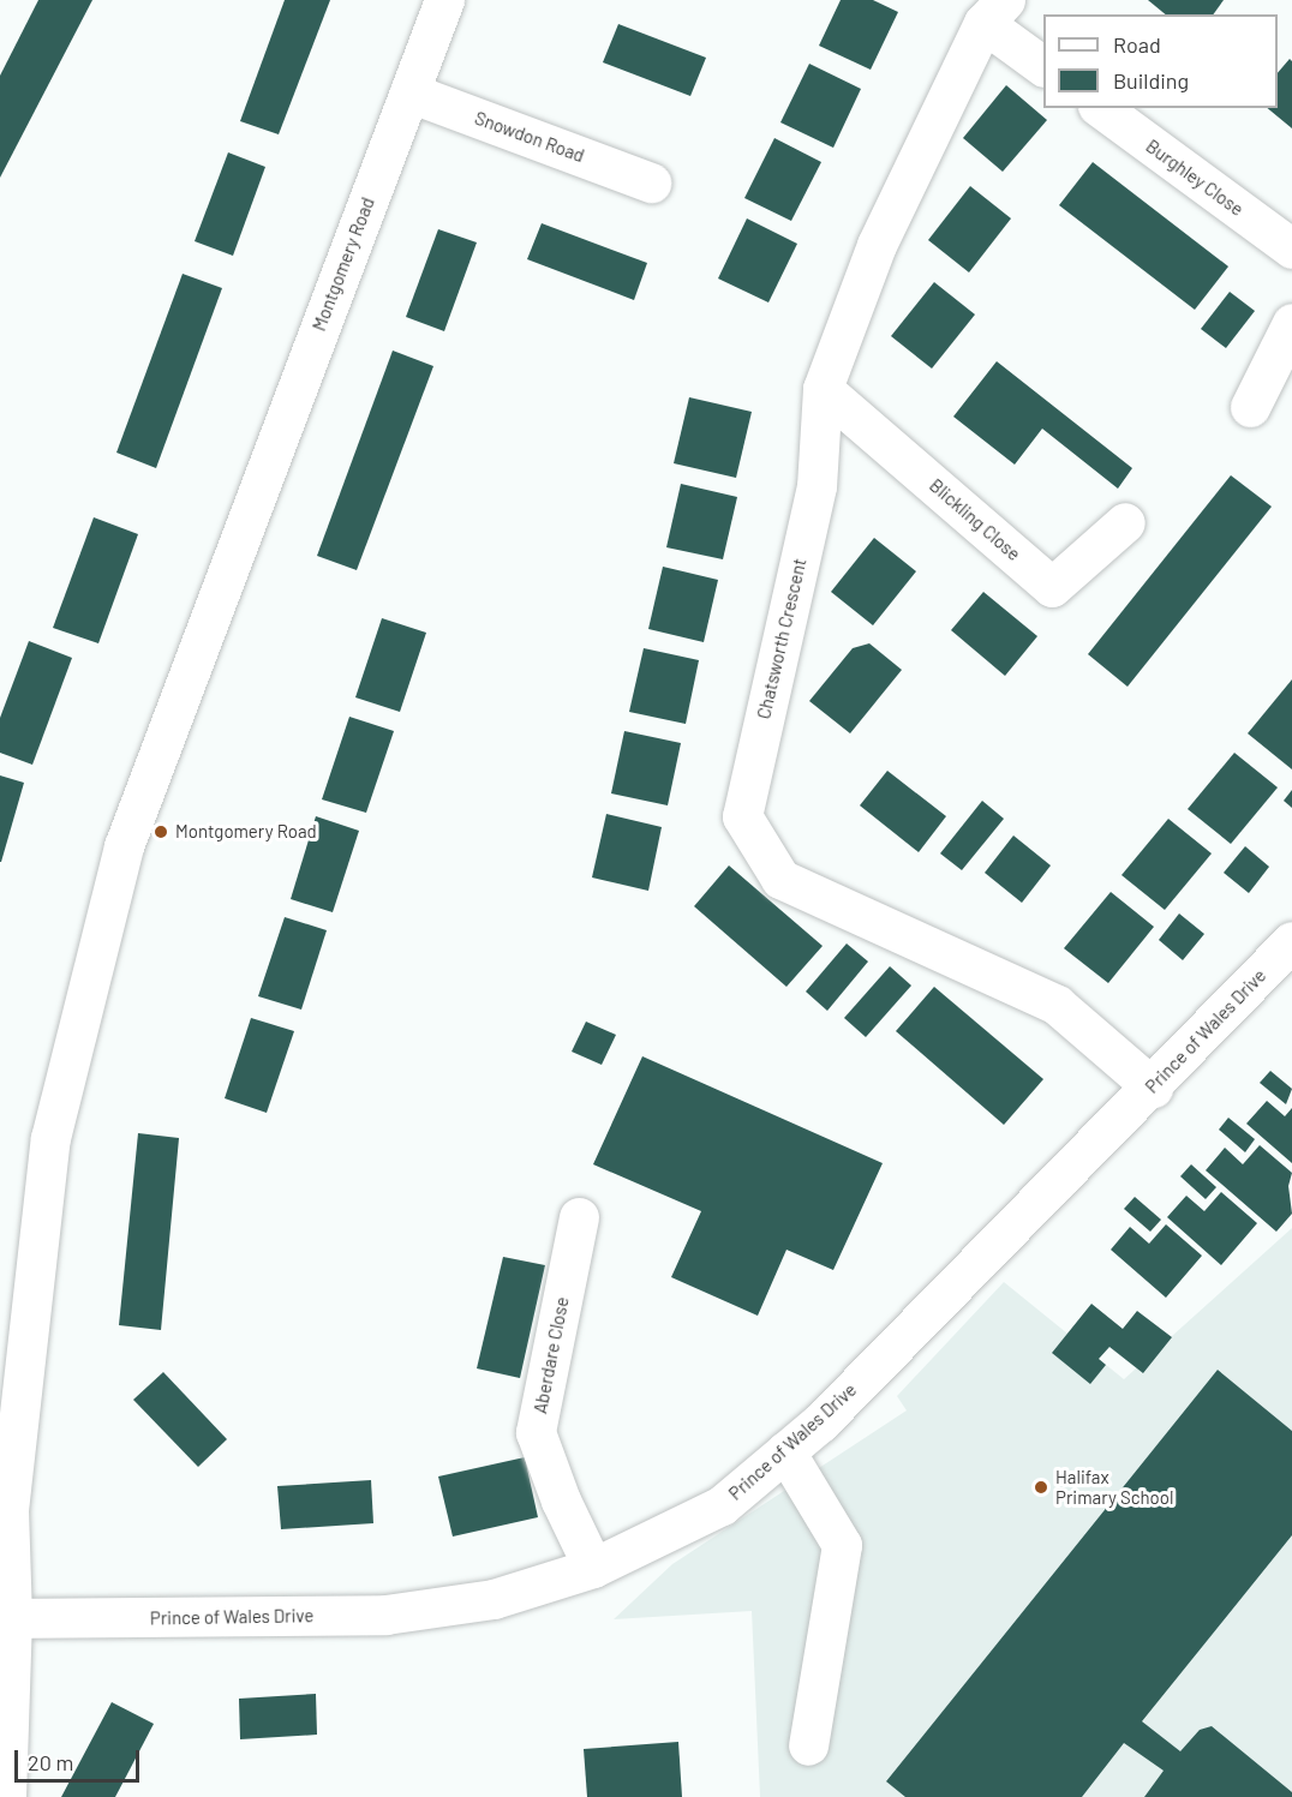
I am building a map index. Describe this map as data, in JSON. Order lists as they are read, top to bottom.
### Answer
{
  "streets": {
    "street": [
      "Snowdon Road",
      "Burghley Close",
      "Montgomery Road",
      "Blickling Close",
      "Chatsworth Crescent",
      "Prince of Wales Drive",
      "Aberdare Close"
    ]
  },
  "crossings": [
    ["Snowdon Road", "Montgomery Road"],
    ["Montgomery Road", "Prince of Wales Drive"],
    ["Blickling Close", "Chatsworth Crescent"],
    ["Chatsworth Crescent", "Prince of Wales Drive"],
    ["Prince of Wales Drive", "Aberdare Close"]
  ],
  "places": ["Montgomery Road", "Halifax Primary School"],
  "legend": ["Road", "Building"],
  "scale_bar": "20 m"
}
